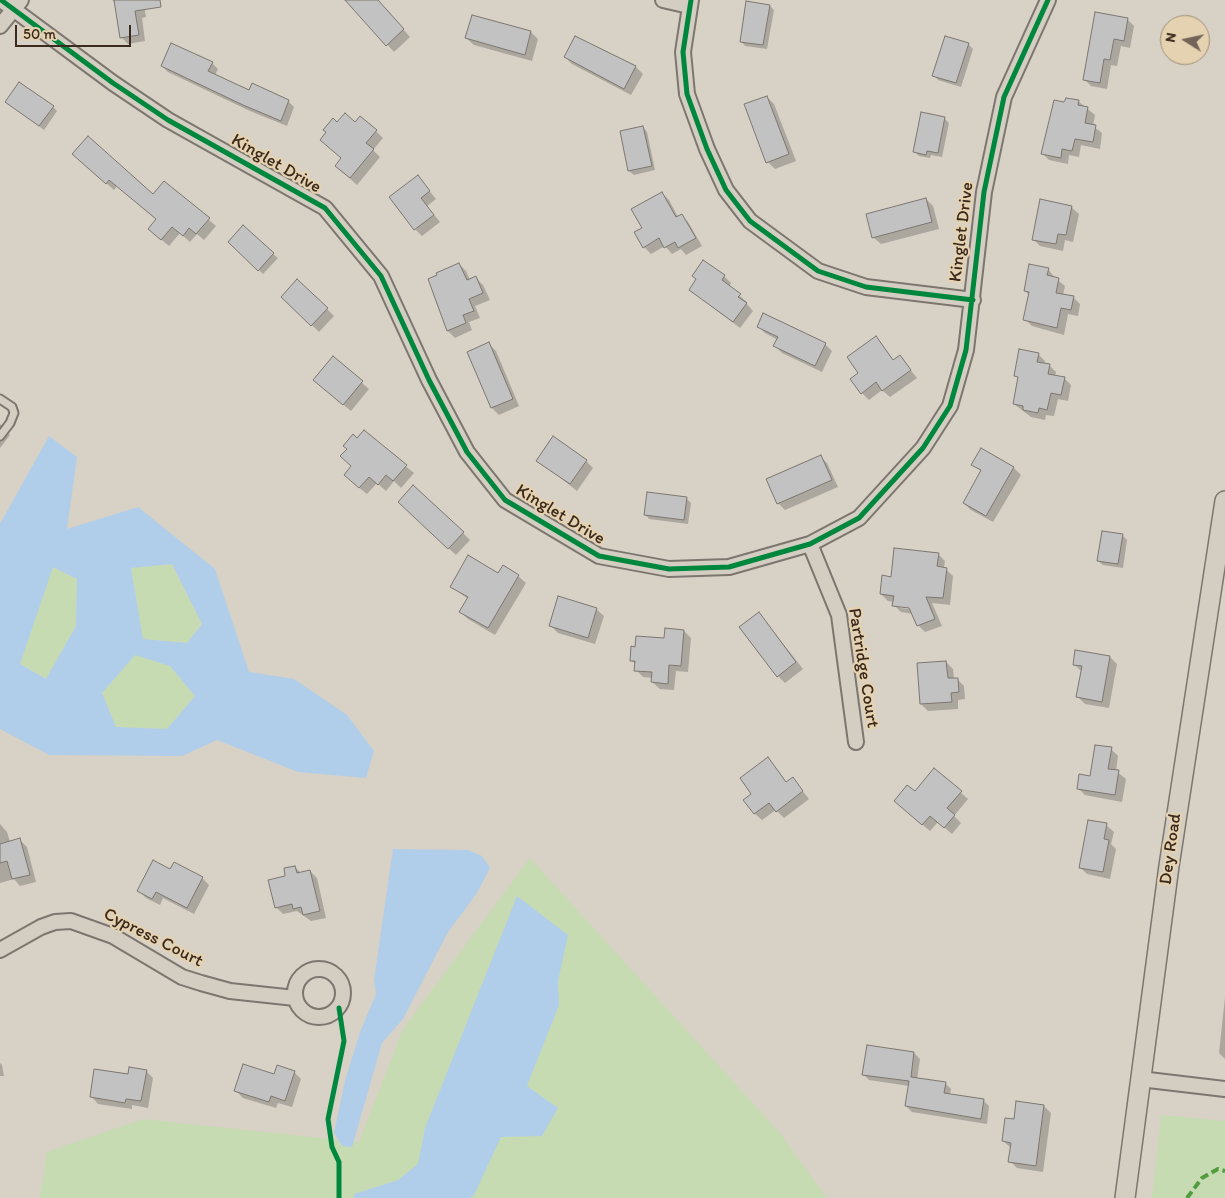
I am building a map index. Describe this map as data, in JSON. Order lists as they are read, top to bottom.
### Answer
{
  "streets": {
    "main road": ["Dey Road"],
    "street": ["Kinglet Drive", "Partridge Court", "Cypress Court"]
  },
  "crossings": [
    ["Kinglet Drive", "Partridge Court"]
  ],
  "scale_bar": "50 m",
  "north": "left"
}
